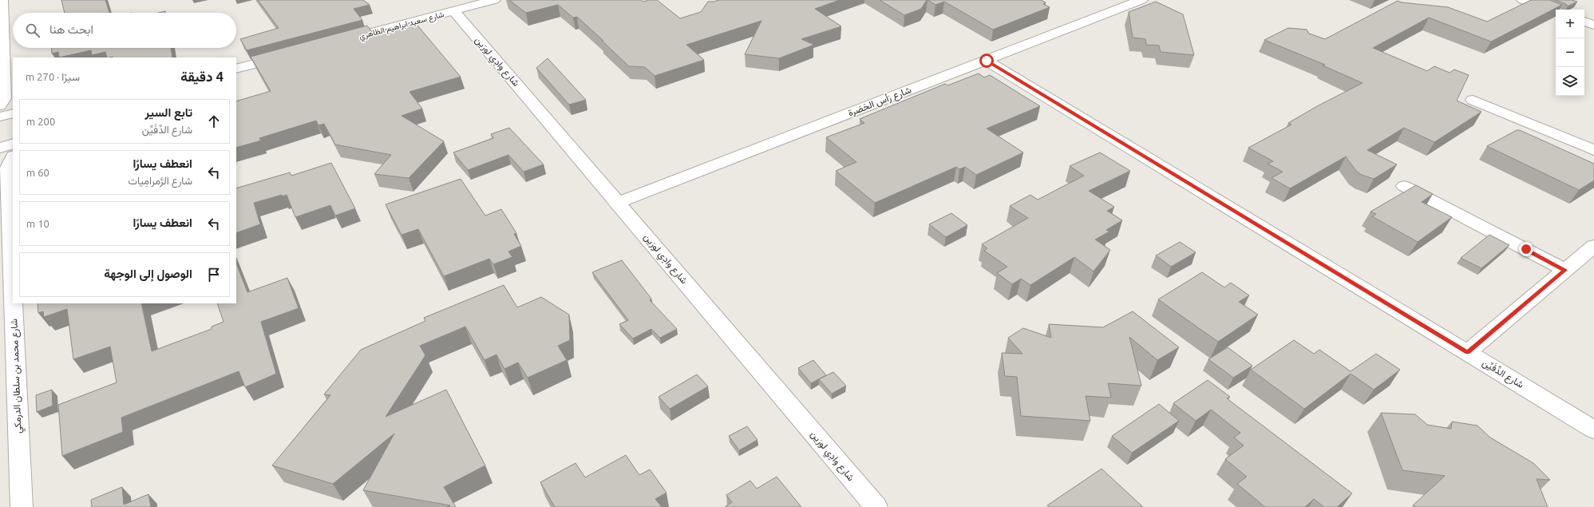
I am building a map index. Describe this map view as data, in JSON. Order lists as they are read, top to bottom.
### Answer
{
  "streets": {
    "street": [
      "شارع سعيد ابراهيم الظاهري",
      "شارع وادِي لورَين",
      "شارع رَأس الحَضرة",
      "شارع الدِّفَيِّن",
      "شارع محمد بن سلطان الدرمكي"
    ]
  },
  "crossings": [
    ["شارع سعيد ابراهيم الظاهري", "شارع وادِي لورَين"],
    ["شارع وادِي لورَين", "شارع رَأس الحَضرة"],
    ["شارع رَأس الحَضرة", "شارع الدِّفَيِّن"]
  ],
  "page": {
    "map_buttons": ["+", "−"],
    "search": "ابحث هنا",
    "heading": ["4 دقيقة", "سيرًا · 270 m"],
    "list": [
      ["تابع السير", "شارع الدِّفَيِّن", "200 m"],
      ["انعطف يسارًا", "شارع الرَّمرامِيات", "60 m"],
      ["انعطف يسارًا", "10 m"],
      "الوصول إلى الوجهة"
    ]
  }
}
